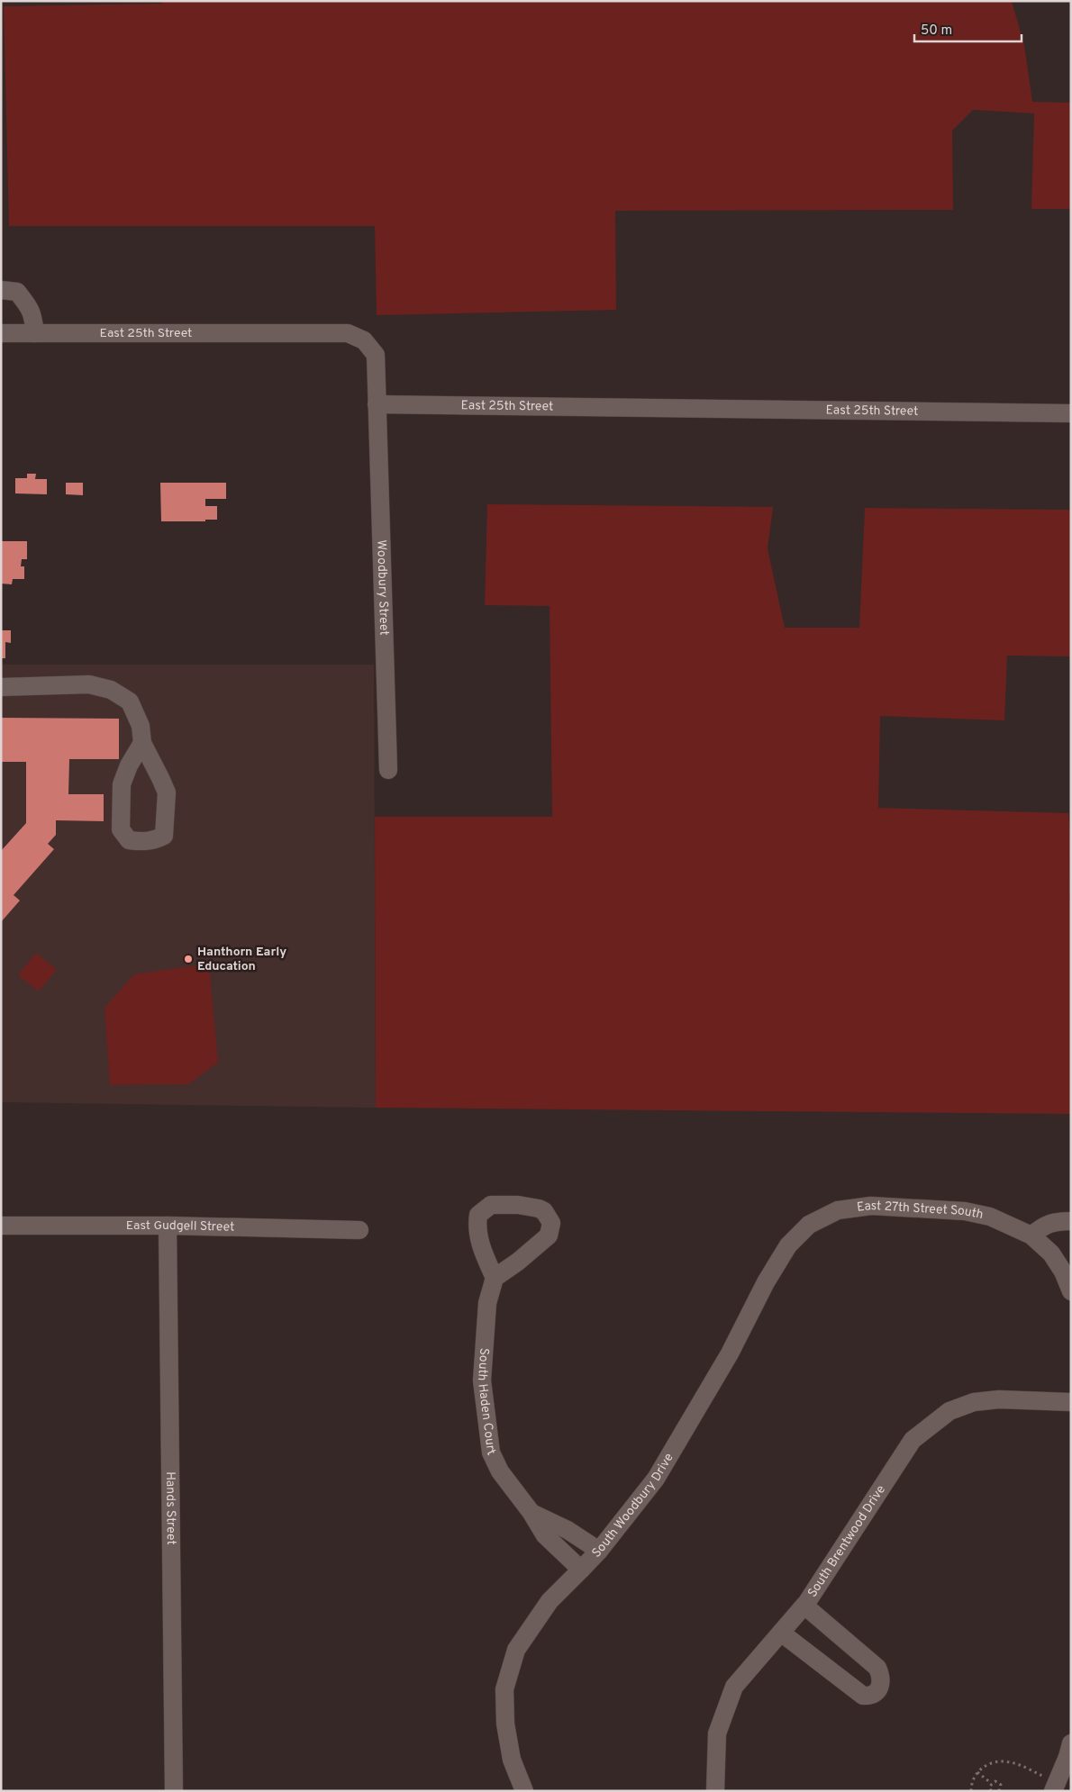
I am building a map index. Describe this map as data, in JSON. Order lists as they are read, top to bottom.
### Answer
{
  "streets": {
    "street": [
      "East 25th Street",
      "Woodbury Street",
      "East 27th Street South",
      "East Gudgell Street",
      "South Haden Court",
      "South Woodbury Drive",
      "Hands Street",
      "South Brentwood Drive"
    ]
  },
  "crossings": [
    ["East 25th Street", "Woodbury Street"],
    ["East 27th Street South", "South Woodbury Drive"],
    ["East Gudgell Street", "Hands Street"],
    ["South Haden Court", "South Woodbury Drive"]
  ],
  "places": ["Hanthorn Early Education"],
  "scale_bar": "50 m"
}
